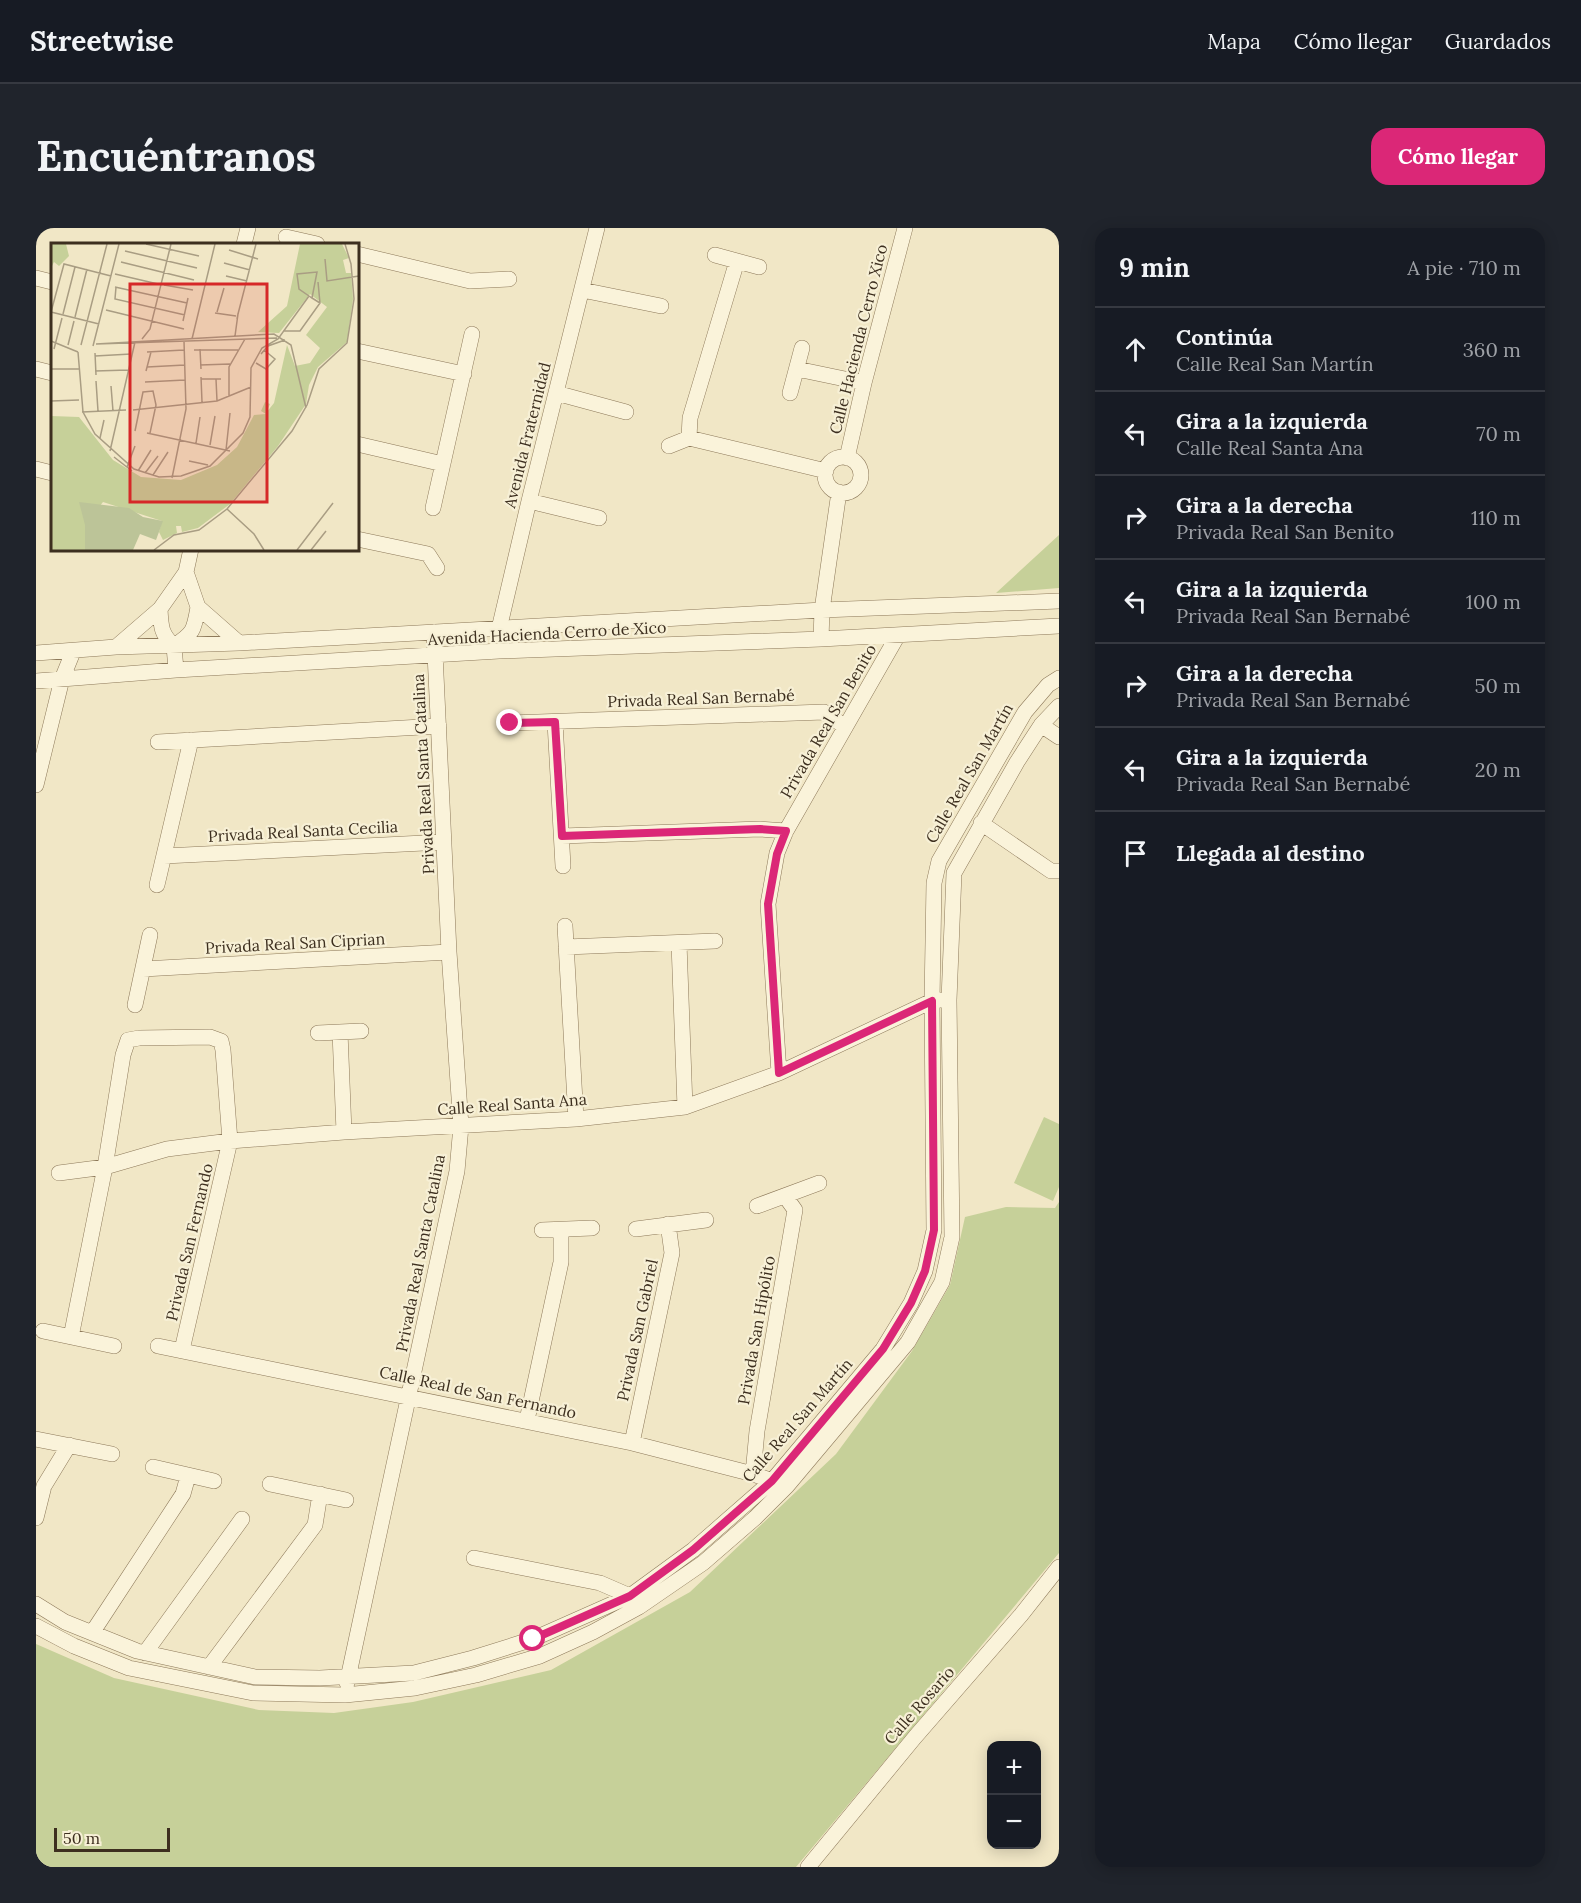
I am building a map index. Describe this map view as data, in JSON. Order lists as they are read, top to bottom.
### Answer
{
  "streets": {
    "street": [
      "Calle Hacienda Cerro Xico",
      "Avenida Fraternidad",
      "Avenida Hacienda Cerro de Xico",
      "Privada Real San Bernabé",
      "Privada Real San Benito",
      "Calle Real San Martín",
      "Privada Real Santa Catalina",
      "Privada Real Santa Cecilia",
      "Privada Real San Ciprian",
      "Calle Real Santa Ana",
      "Privada San Fernando",
      "Privada San Gabriel",
      "Privada San Hipólito",
      "Calle Real de San Fernando",
      "Calle Rosario"
    ]
  },
  "crossings": [
    ["Avenida Fraternidad", "Avenida Hacienda Cerro de Xico"],
    ["Avenida Hacienda Cerro de Xico", "Privada Real San Benito"],
    ["Avenida Hacienda Cerro de Xico", "Privada Real Santa Catalina"],
    ["Privada Real San Bernabé", "Privada Real San Benito"],
    ["Privada Real San Benito", "Calle Real Santa Ana"],
    ["Calle Real San Martín", "Privada Real Santa Catalina"],
    ["Calle Real San Martín", "Calle Real Santa Ana"],
    ["Calle Real San Martín", "Calle Real de San Fernando"],
    ["Privada Real Santa Catalina", "Privada Real Santa Cecilia"],
    ["Privada Real Santa Catalina", "Privada Real San Ciprian"],
    ["Privada Real Santa Catalina", "Calle Real Santa Ana"],
    ["Privada Real Santa Catalina", "Calle Real de San Fernando"],
    ["Calle Real Santa Ana", "Privada San Fernando"],
    ["Privada San Fernando", "Calle Real de San Fernando"],
    ["Privada San Gabriel", "Calle Real de San Fernando"],
    ["Privada San Hipólito", "Calle Real de San Fernando"]
  ],
  "scale_bar": "50 m",
  "page": {
    "header": "Streetwise",
    "nav": ["Mapa", "Cómo llegar", "Guardados"],
    "buttons": "Cómo llegar",
    "title": "Encuéntranos",
    "heading": ["9 min", "A pie · 710 m"],
    "list": [
      ["Continúa", "Calle Real San Martín", "360 m"],
      ["Gira a la izquierda", "Calle Real Santa Ana", "70 m"],
      ["Gira a la derecha", "Privada Real San Benito", "110 m"],
      ["Gira a la izquierda", "Privada Real San Bernabé", "100 m"],
      ["Gira a la derecha", "Privada Real San Bernabé", "50 m"],
      ["Gira a la izquierda", "Privada Real San Bernabé", "20 m"],
      "Llegada al destino"
    ],
    "map_buttons": ["+", "−"],
    "scale": "50 m"
  }
}
